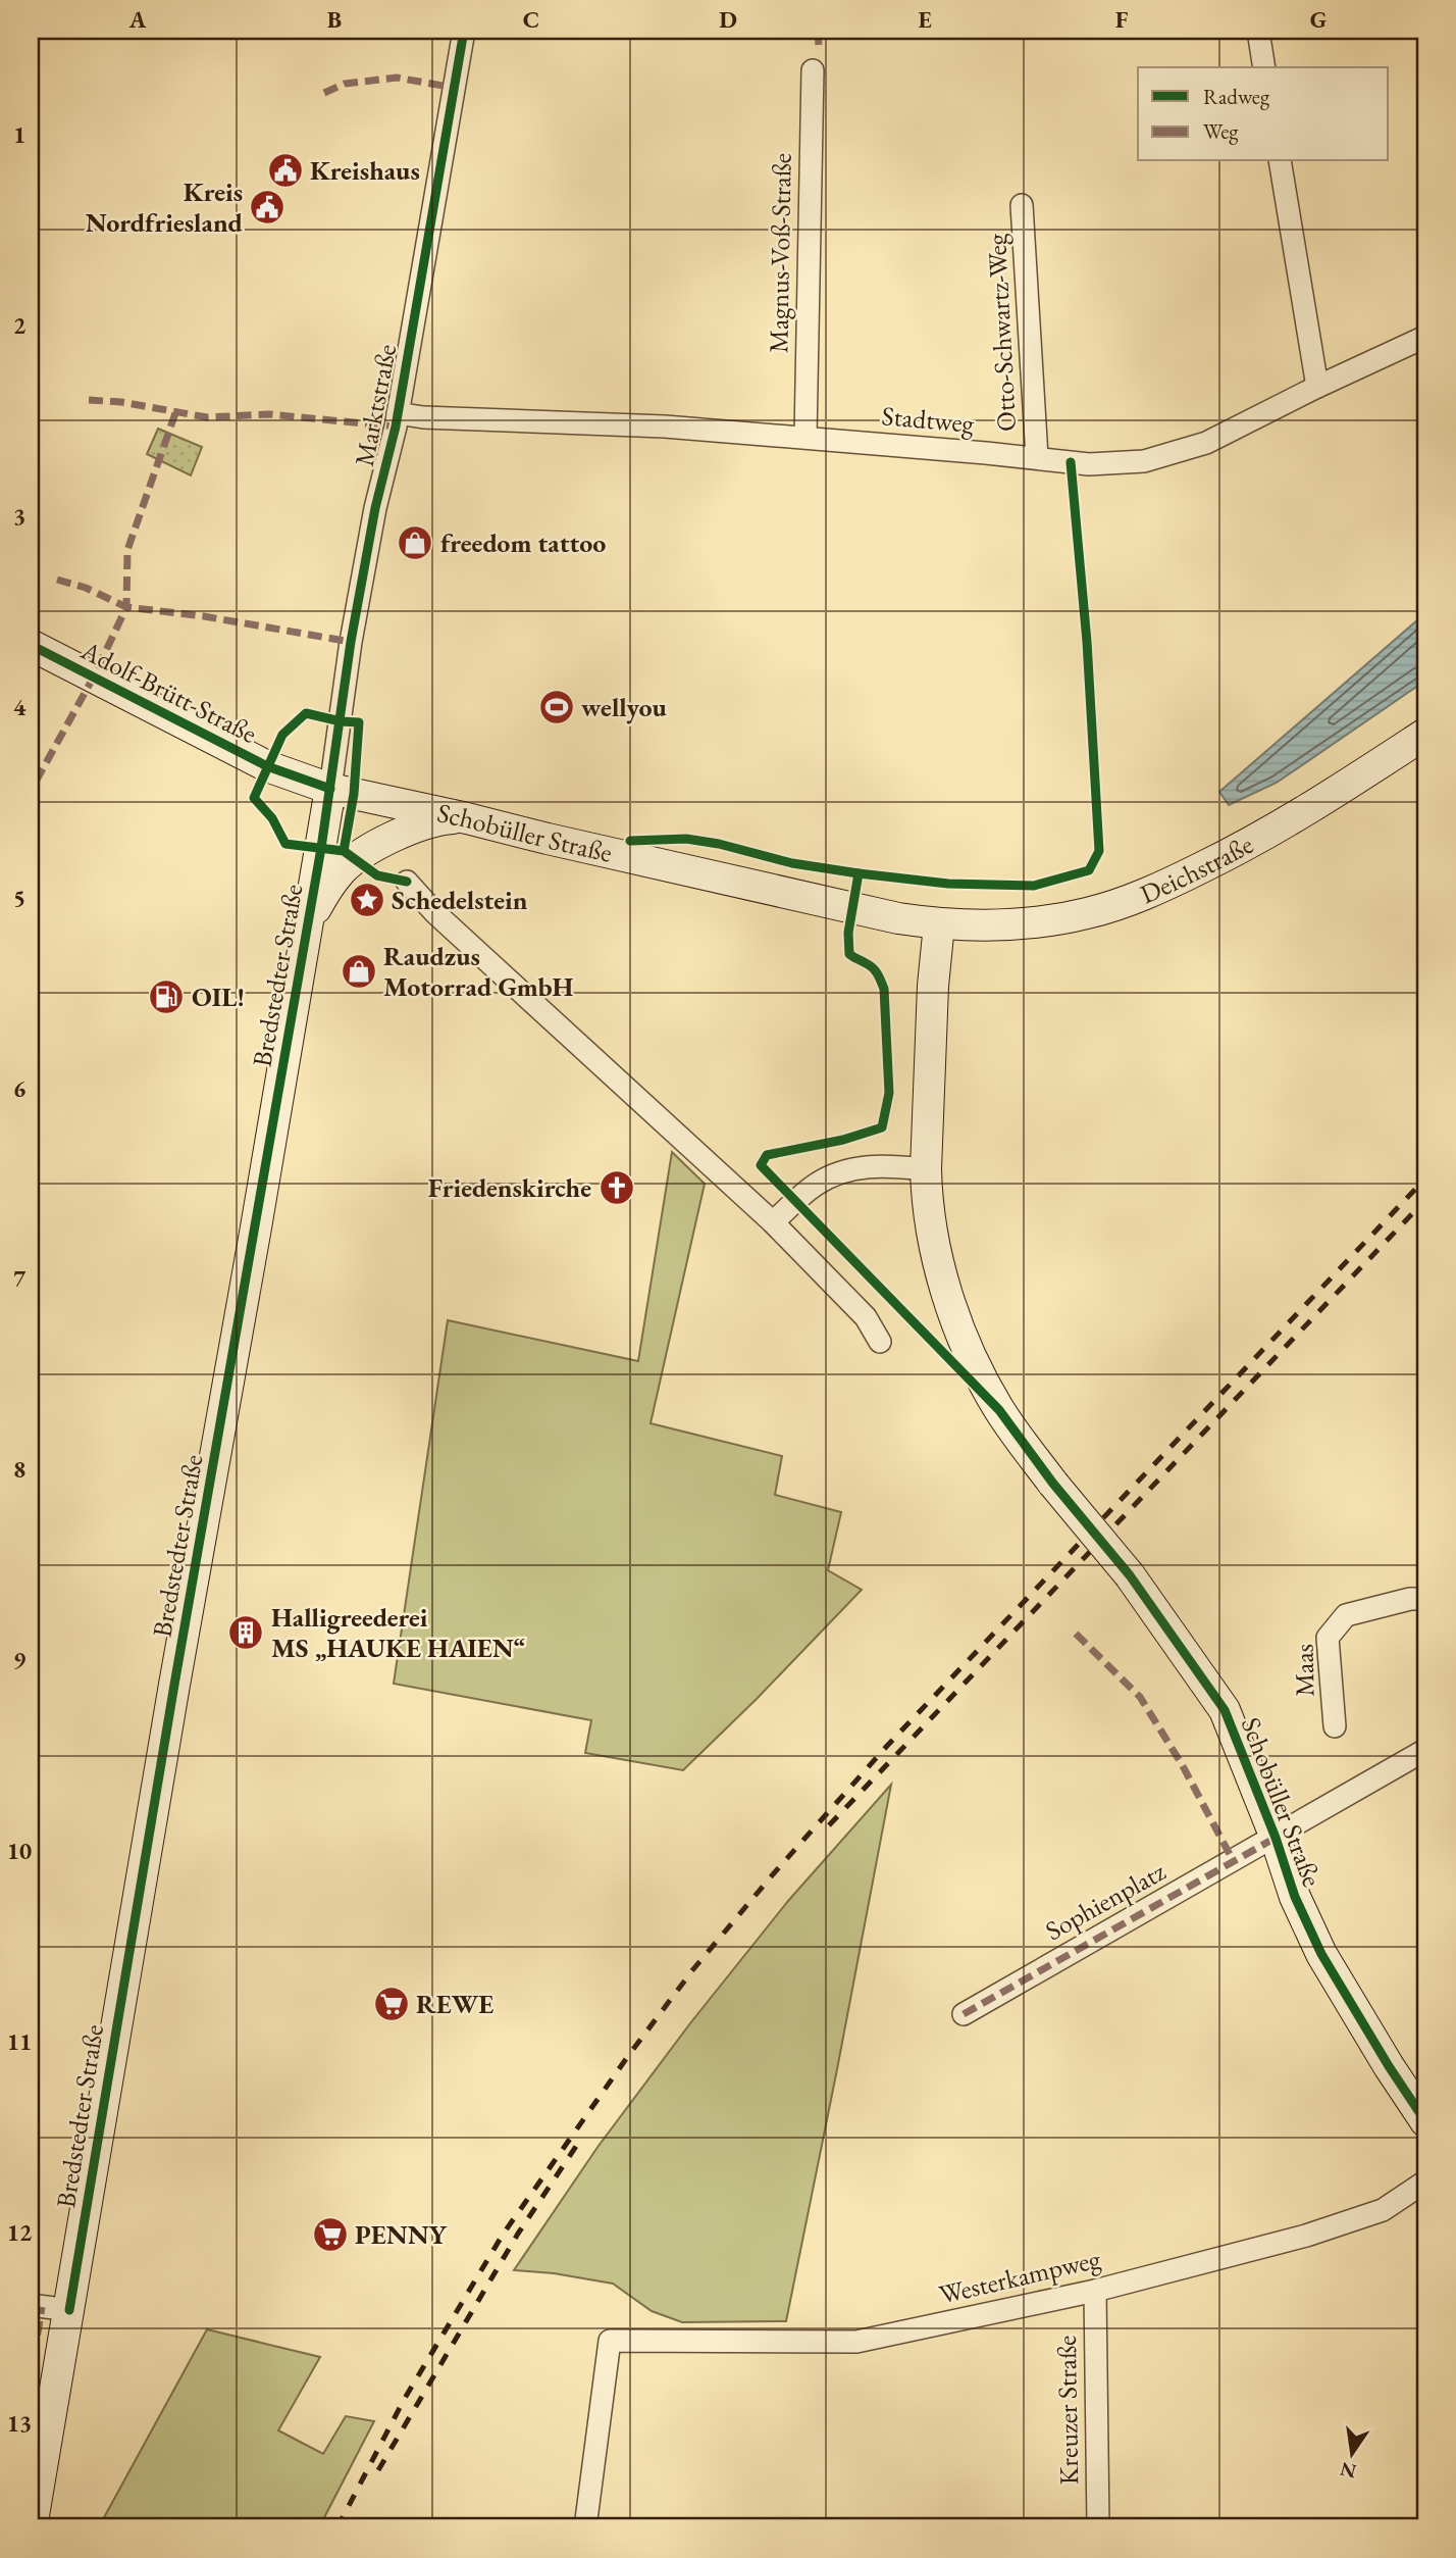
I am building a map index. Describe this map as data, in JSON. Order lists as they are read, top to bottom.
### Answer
{
  "streets": {
    "main road": [
      "Adolf-Brütt-Straße",
      "Schobüller Straße",
      "Deichstraße",
      "Bredstedter Straße"
    ],
    "street": [
      "Magnus-Voß-Straße",
      "Otto-Schwartz-Weg",
      "Marktstraße",
      "Stadtweg",
      "Maas",
      "Sophienplatz",
      "Westerkampweg",
      "Kreuzer Straße"
    ]
  },
  "crossings": [
    ["Magnus-Voß-Straße", "Stadtweg"],
    ["Otto-Schwartz-Weg", "Stadtweg"],
    ["Marktstraße", "Stadtweg"],
    ["Marktstraße", "Adolf-Brütt-Straße"],
    ["Marktstraße", "Schobüller Straße"],
    ["Marktstraße", "Bredstedter Straße"],
    ["Adolf-Brütt-Straße", "Schobüller Straße"],
    ["Adolf-Brütt-Straße", "Bredstedter Straße"],
    ["Schobüller Straße", "Deichstraße"],
    ["Schobüller Straße", "Bredstedter Straße"],
    ["Schobüller Straße", "Sophienplatz"],
    ["Westerkampweg", "Kreuzer Straße"]
  ],
  "places": {
    "public building": ["Kreishaus", "Kreis Nordfriesland"],
    "shop": ["freedom tattoo", "Raudzus Motorrad GmbH"],
    "sports": ["wellyou"],
    "place": ["Schedelstein"],
    "fuel station": ["OIL!"],
    "church": ["Friedenskirche"],
    "building": ["Halligreederei MS „HAUKE HAIEN“"],
    "supermarket": ["REWE", "PENNY"]
  },
  "legend": ["Radweg", "Weg"],
  "north": "bottom",
  "grid": {
    "columns": [
      "A",
      "B",
      "C",
      "D",
      "E",
      "F",
      "G"
    ],
    "rows": [
      "1",
      "2",
      "3",
      "4",
      "5",
      "6",
      "7",
      "8",
      "9",
      "10",
      "11",
      "12",
      "13"
    ]
  }
}
